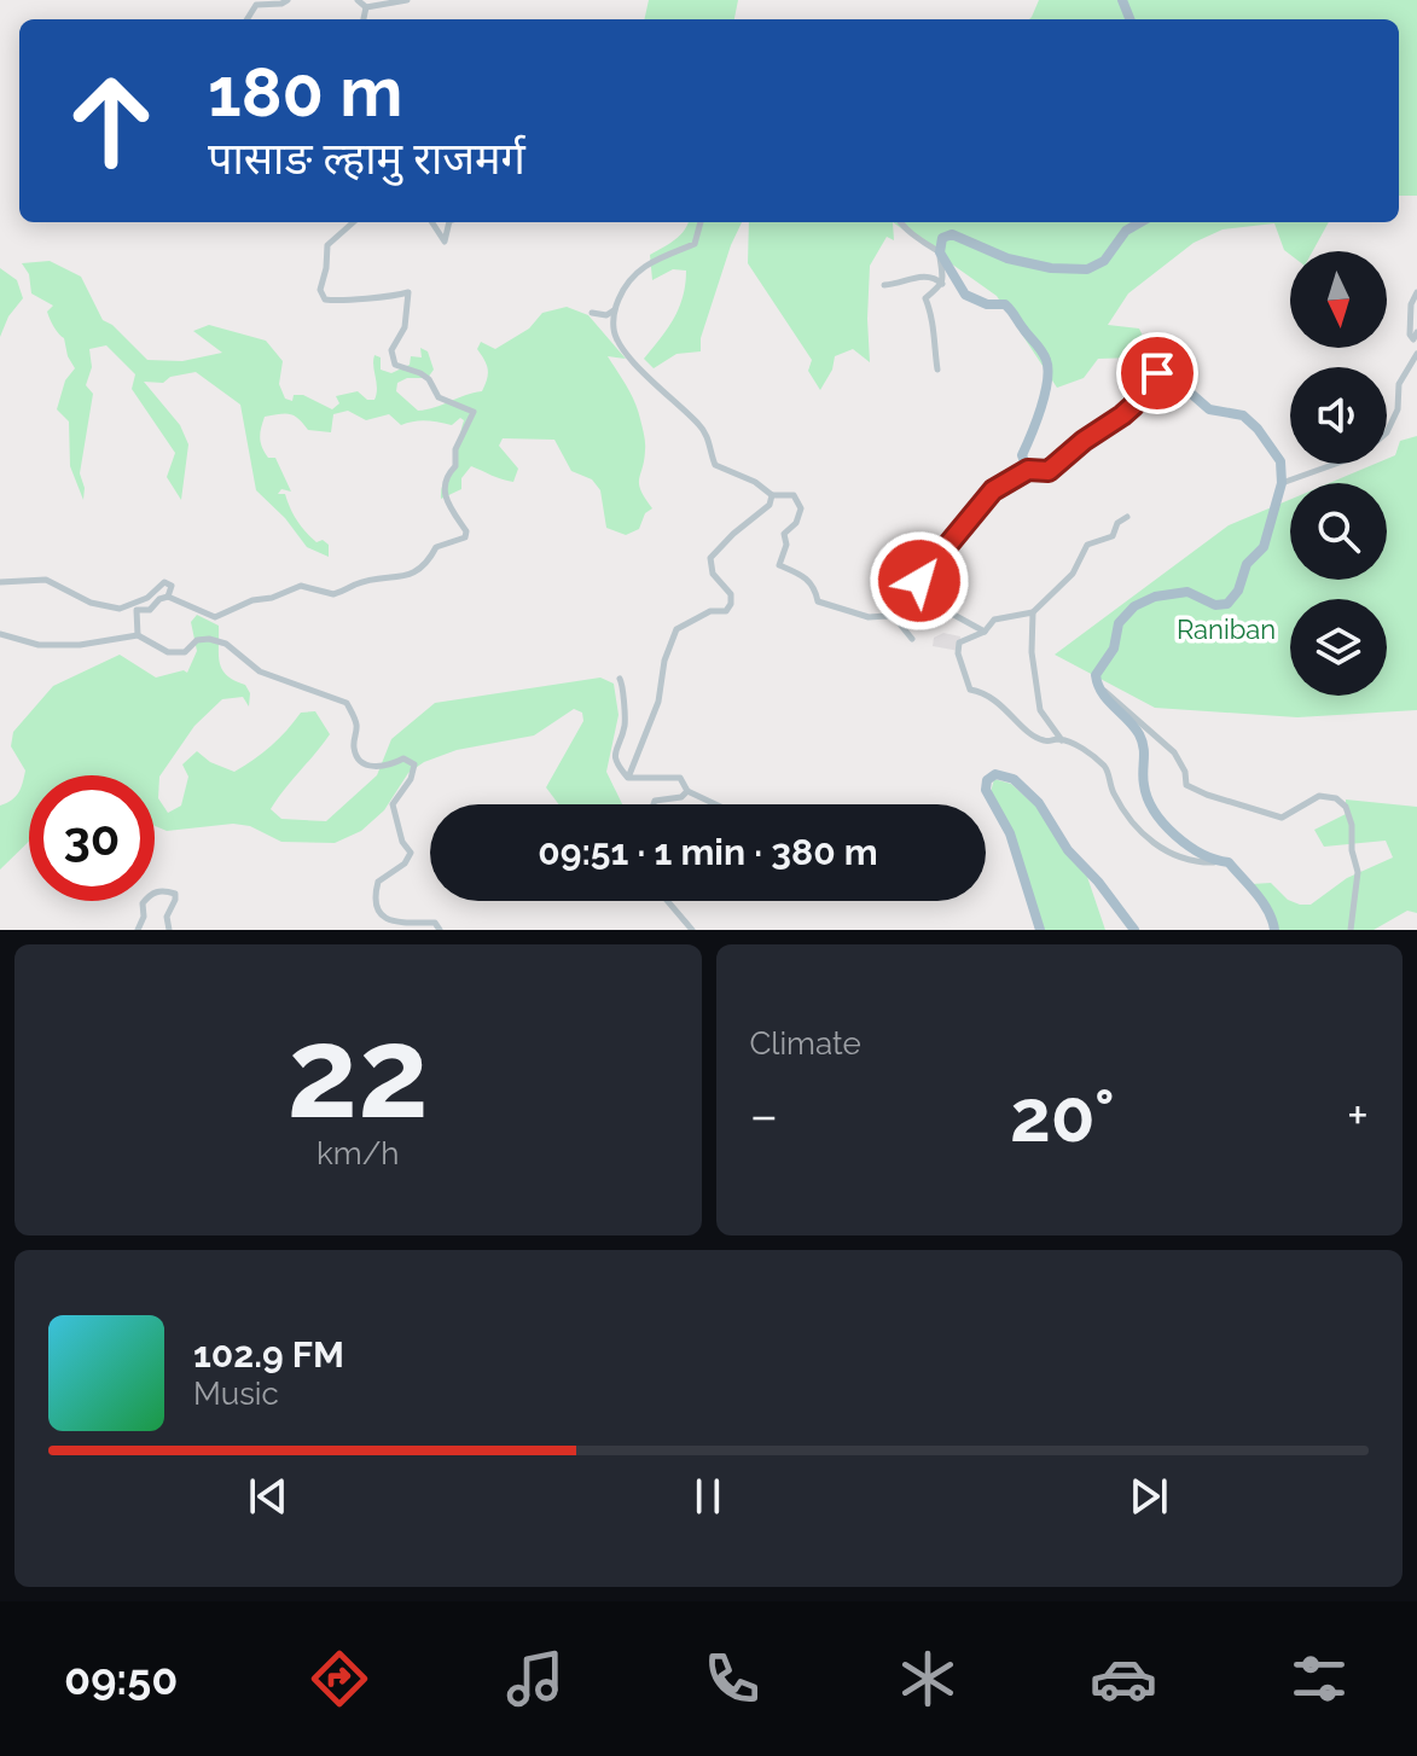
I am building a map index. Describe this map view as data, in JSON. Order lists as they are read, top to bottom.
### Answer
{
  "parks": ["Raniban"],
  "north": "bottom",
  "page": {
    "turn": ["180 m", "पासाङ ल्हामु राजमर्ग"],
    "limit": "30",
    "trip": "09:51 · 1 min · 380 m",
    "tile": [
      ["22", "km/h"],
      "Climate"
    ],
    "heat": ["−", "20°", "+"],
    "song": ["102.9 FM", "Music"],
    "tabs": "09:50"
  }
}
